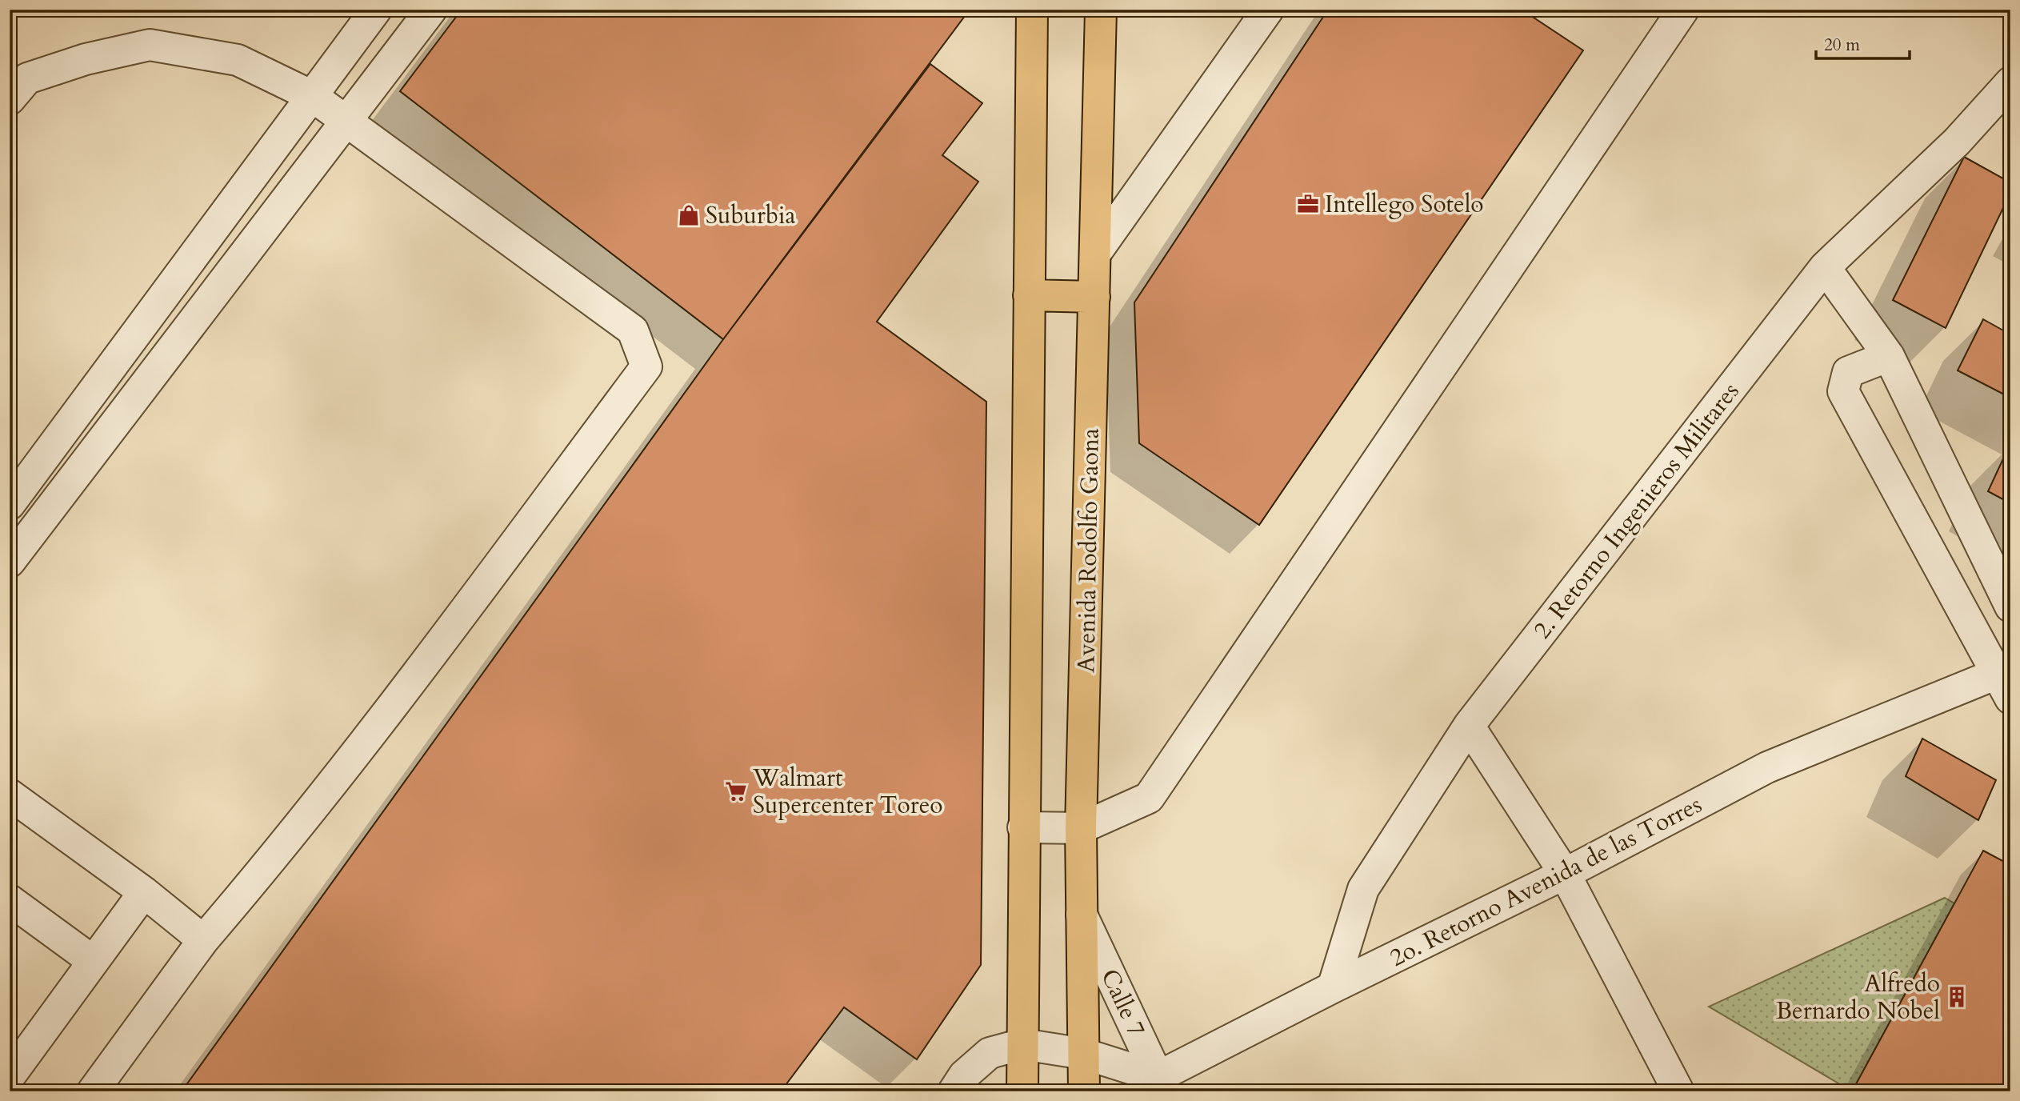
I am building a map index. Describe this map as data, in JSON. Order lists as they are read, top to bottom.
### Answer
{
  "streets": {
    "main road": ["Avenida Rodolfo Gaona"],
    "street": ["2. Retorno Ingenieros Militares", "2o. Retorno Avenida de las Torres", "Calle 7"]
  },
  "crossings": [
    ["2. Retorno Ingenieros Militares", "2o. Retorno Avenida de las Torres"],
    ["Avenida Rodolfo Gaona", "Calle 7"],
    ["2o. Retorno Avenida de las Torres", "Calle 7"]
  ],
  "places": {
    "office": ["Intellego Sotelo"],
    "shop": ["Suburbia"],
    "supermarket": ["Walmart Supercenter Toreo"],
    "building": ["Alfredo Bernardo Nobel"]
  },
  "scale_bar": "20 m"
}
